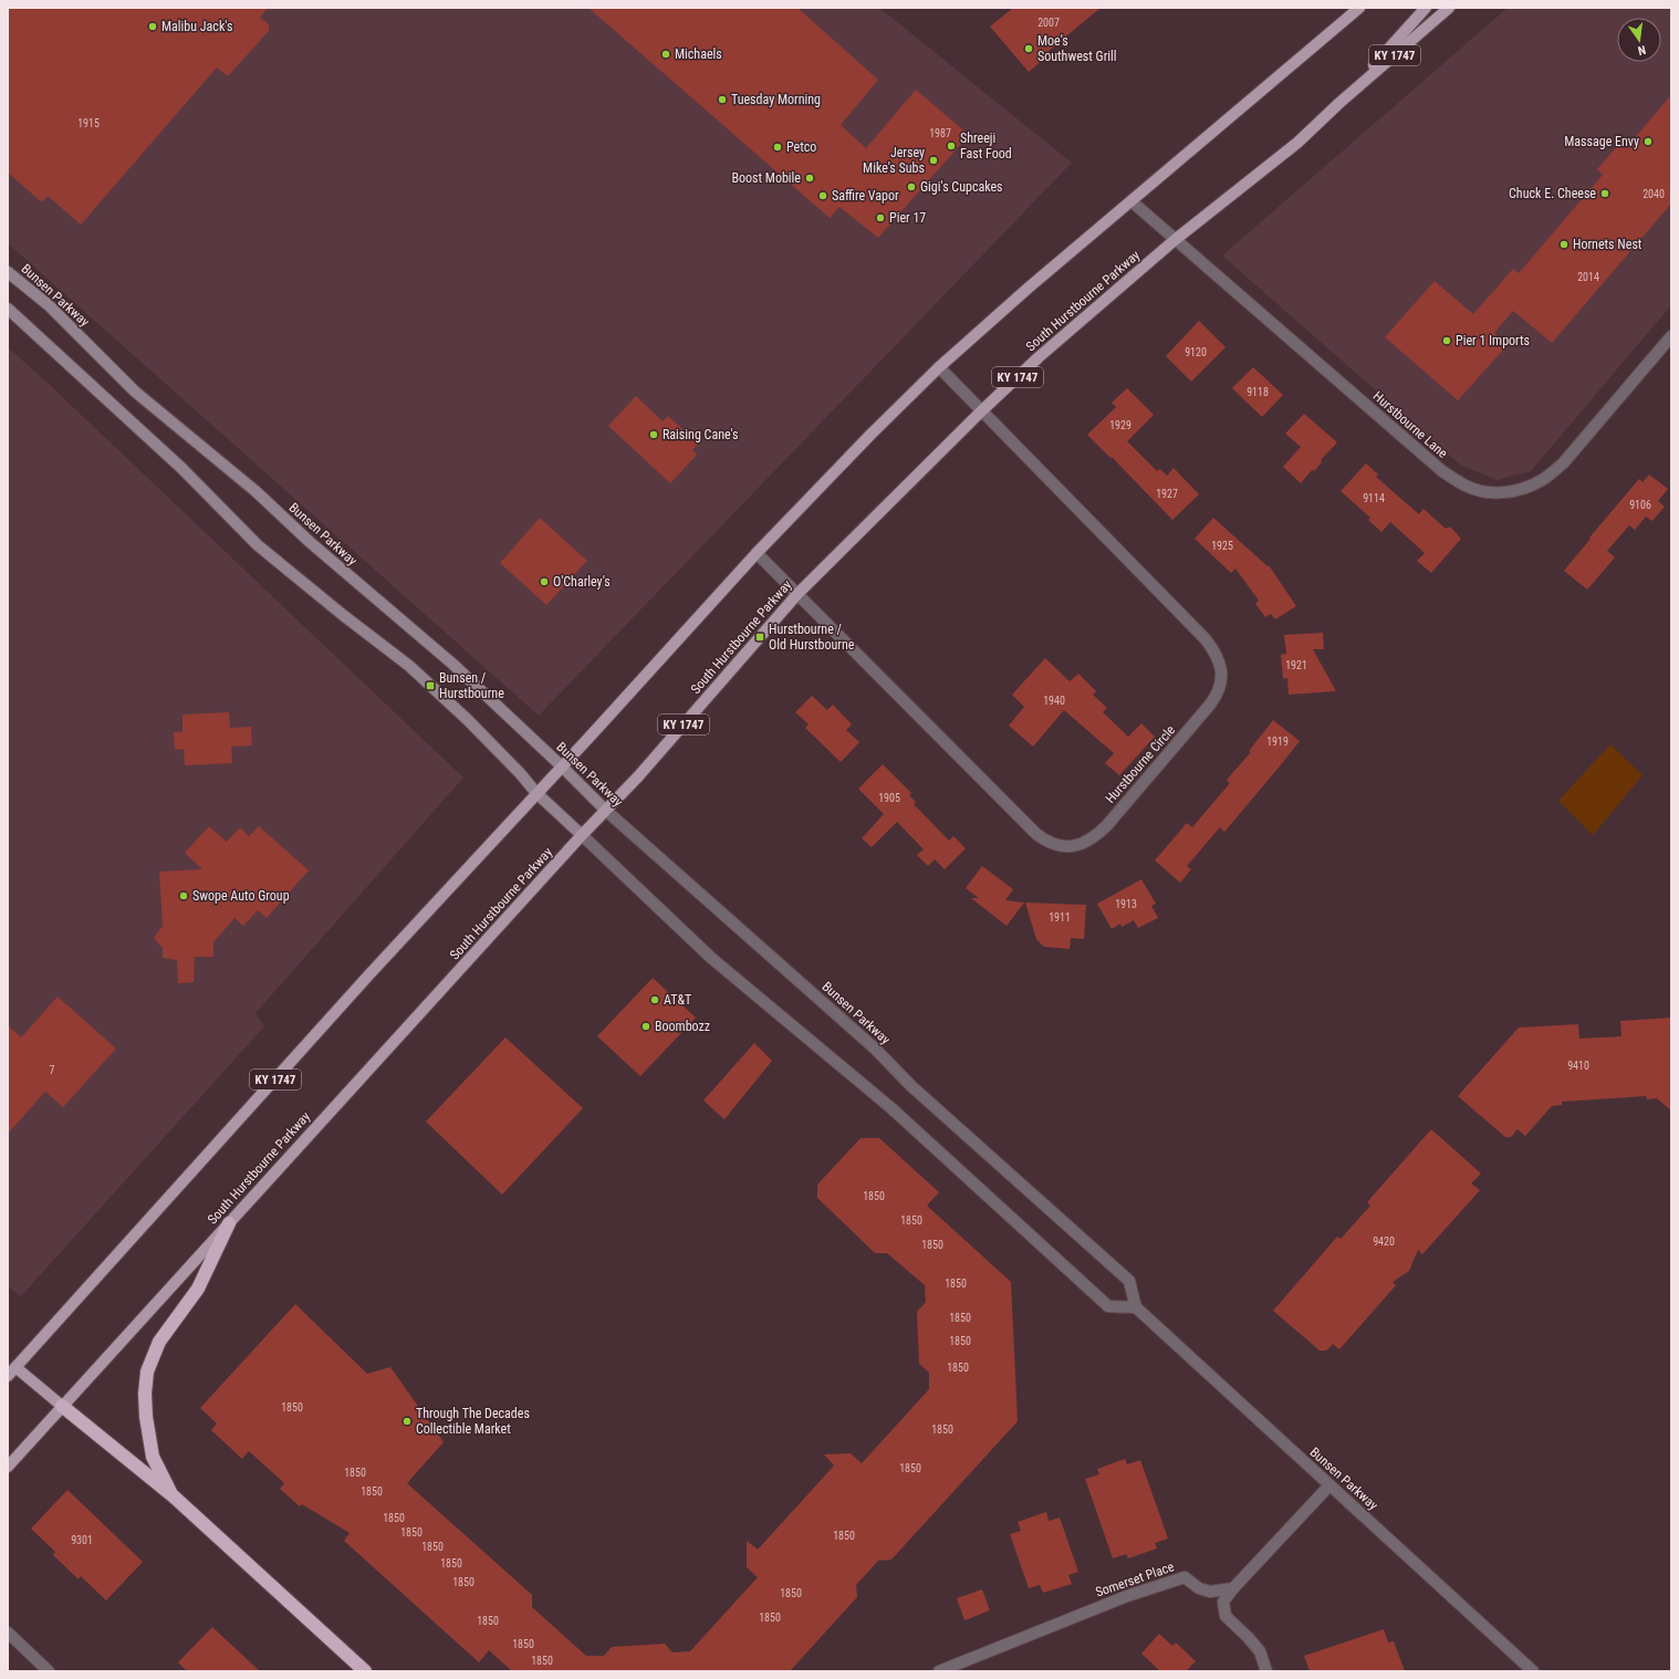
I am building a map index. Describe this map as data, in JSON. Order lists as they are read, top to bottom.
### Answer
{
  "streets": {
    "main road": ["KY 1747", "South Hurstbourne Parkway"],
    "street": [
      "Bunsen Parkway",
      "Hurstbourne Lane",
      "Hurstbourne Circle",
      "Somerset Place"
    ]
  },
  "crossings": [
    ["KY 1747", "Bunsen Parkway"],
    ["KY 1747", "Hurstbourne Lane"],
    ["KY 1747", "Hurstbourne Circle"],
    ["Bunsen Parkway", "South Hurstbourne Parkway"],
    ["South Hurstbourne Parkway", "Hurstbourne Lane"],
    ["South Hurstbourne Parkway", "Hurstbourne Circle"]
  ],
  "places": {
    "other": [
      "Malibu Jack's",
      "Moe's Southwest Grill",
      "Michaels",
      "Tuesday Morning",
      "Massage Envy",
      "Shreeji Fast Food",
      "Petco",
      "Jersey Mike's Subs",
      "Boost Mobile",
      "Gigi's Cupcakes",
      "Chuck E. Cheese",
      "Saffire Vapor",
      "Pier 17",
      "Hornets Nest",
      "Pier 1 Imports",
      "Raising Cane's",
      "O'Charley's",
      "Swope Auto Group",
      "AT&T",
      "Boombozz",
      "Through The Decades Collectible Market"
    ],
    "transit": ["Hurstbourne / Old Hurstbourne", "Bunsen / Hurstbourne"]
  },
  "house_numbers": [
    "2007",
    "1915",
    "1987",
    "2040",
    "2014",
    "9120",
    "9118",
    "1929",
    "1927",
    "9114",
    "9106",
    "1925",
    "1921",
    "1940",
    "1919",
    "1905",
    "1913",
    "1911",
    "9410",
    "7",
    "1850",
    "1850",
    "9420",
    "1850",
    "1850",
    "1850",
    "1850",
    "1850",
    "1850",
    "1850",
    "1850",
    "1850",
    "1850",
    "1850",
    "1850",
    "1850",
    "9301",
    "1850",
    "1850",
    "1850",
    "1850",
    "1850",
    "1850",
    "1850",
    "1850"
  ],
  "north": "bottom"
}
